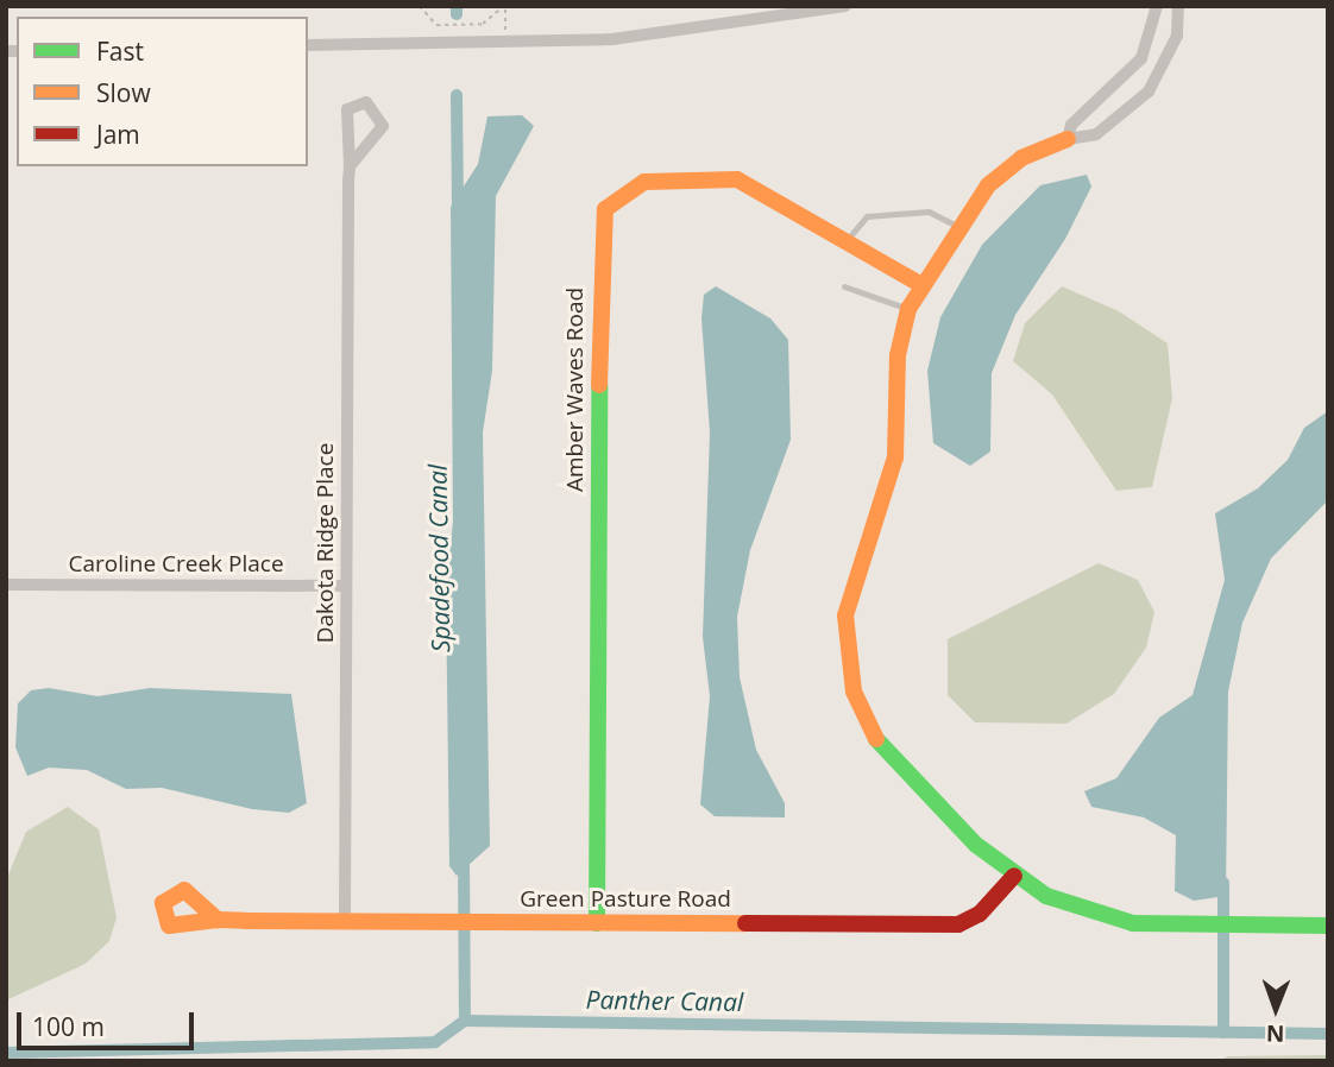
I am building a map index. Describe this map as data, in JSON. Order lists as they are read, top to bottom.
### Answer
{
  "streets": {
    "street": [
      "Amber Waves Road",
      "Dakota Ridge Place",
      "Caroline Creek Place",
      "Green Pasture Road"
    ]
  },
  "crossings": [
    ["Amber Waves Road", "Green Pasture Road"],
    ["Dakota Ridge Place", "Caroline Creek Place"],
    ["Dakota Ridge Place", "Green Pasture Road"]
  ],
  "water": ["Spadefood Canal", "Panther Canal"],
  "legend": ["Fast", "Slow", "Jam"],
  "scale_bar": "100 m",
  "north": "bottom"
}
